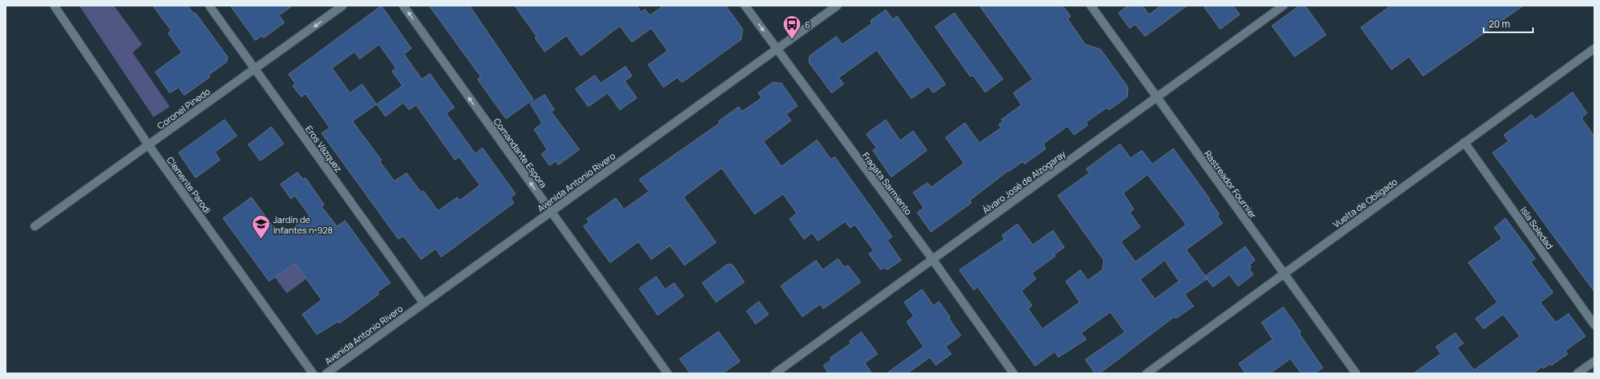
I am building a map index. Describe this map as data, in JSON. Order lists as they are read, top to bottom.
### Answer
{
  "streets": {
    "street": [
      "Coronel Pinedo",
      "Eros Vázquez",
      "Comandante Espora",
      "Avenida Antonio Rivero",
      "Álvaro José de Alzogaray",
      "Fragata Sarmiento",
      "Rastreador Fournier",
      "Clemente Parodi",
      "Vuelta de Obligado",
      "Isla Soledad"
    ]
  },
  "crossings": [
    ["Coronel Pinedo", "Eros Vázquez"],
    ["Coronel Pinedo", "Clemente Parodi"],
    ["Eros Vázquez", "Avenida Antonio Rivero"],
    ["Comandante Espora", "Avenida Antonio Rivero"],
    ["Avenida Antonio Rivero", "Fragata Sarmiento"],
    ["Álvaro José de Alzogaray", "Fragata Sarmiento"],
    ["Álvaro José de Alzogaray", "Rastreador Fournier"],
    ["Rastreador Fournier", "Vuelta de Obligado"],
    ["Vuelta de Obligado", "Isla Soledad"]
  ],
  "one_way": ["Comandante Espora"],
  "places": {
    "bus stop": ["6"],
    "school or university": ["Jardín de Infantes nº928"]
  },
  "scale_bar": "20 m"
}
